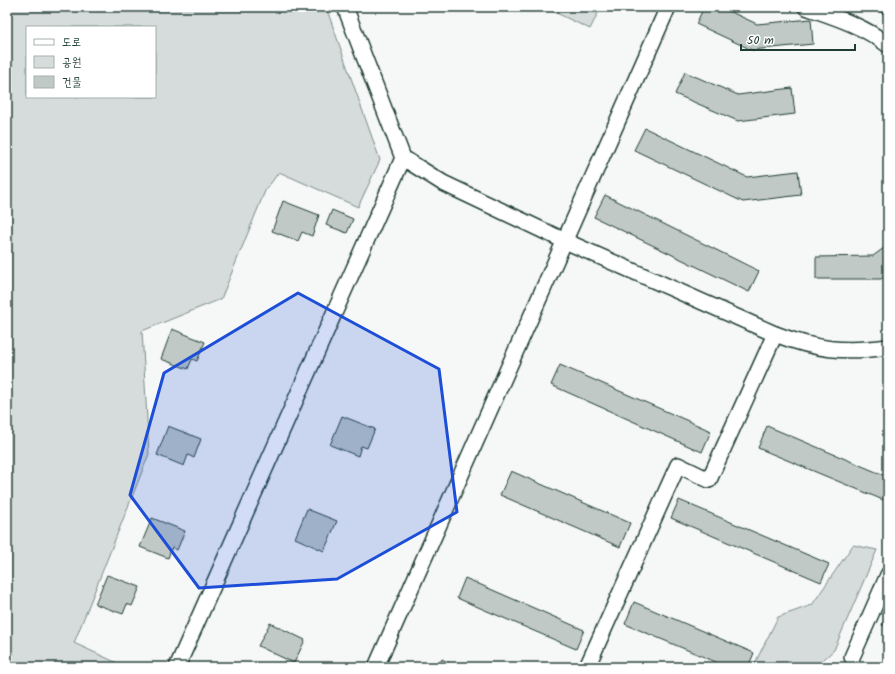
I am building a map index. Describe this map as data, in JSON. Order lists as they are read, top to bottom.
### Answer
{
  "legend": ["도로", "공원", "건물"],
  "scale_bar": "50 m"
}
